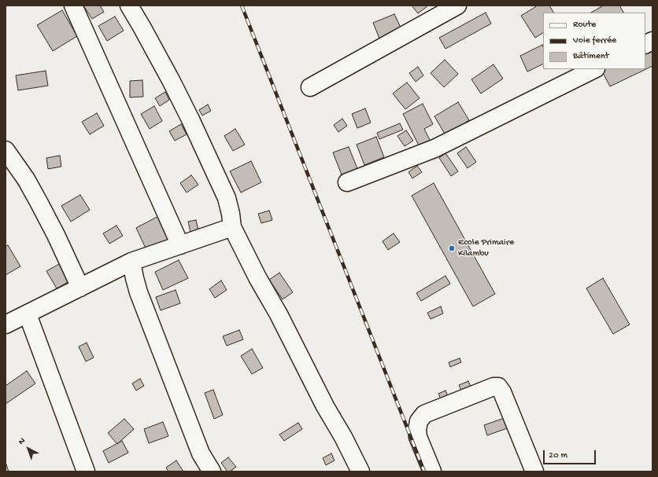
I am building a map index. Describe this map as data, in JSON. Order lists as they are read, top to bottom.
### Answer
{
  "places": ["Ecole Primaire Kilambu"],
  "legend": ["Route", "Voie ferrée", "Bâtiment"],
  "scale_bar": "20 m",
  "north": "top left"
}
